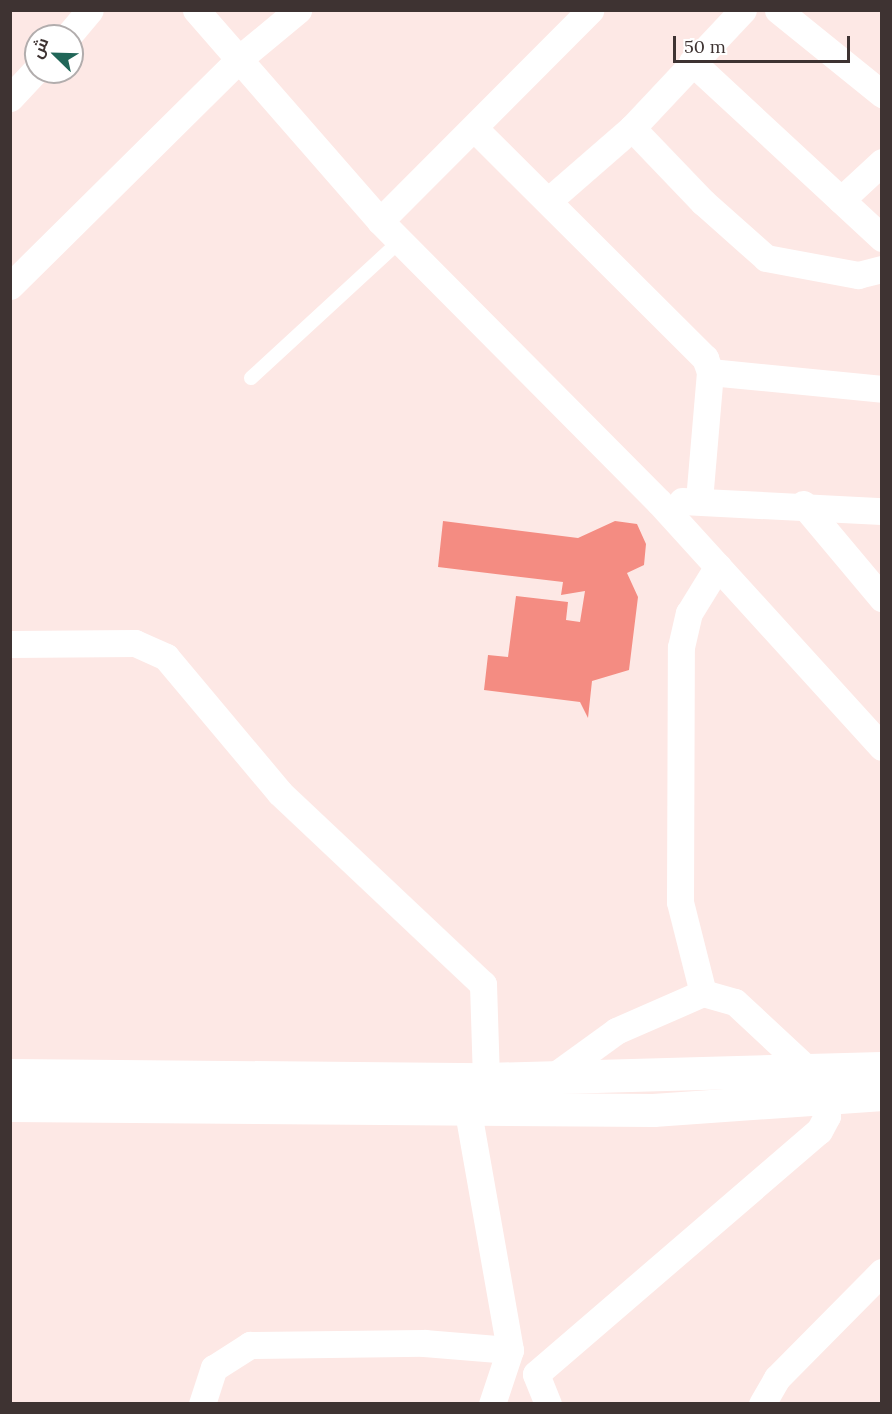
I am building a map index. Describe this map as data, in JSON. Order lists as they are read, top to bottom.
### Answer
{
  "scale_bar": "50 m",
  "north": "top left"
}
